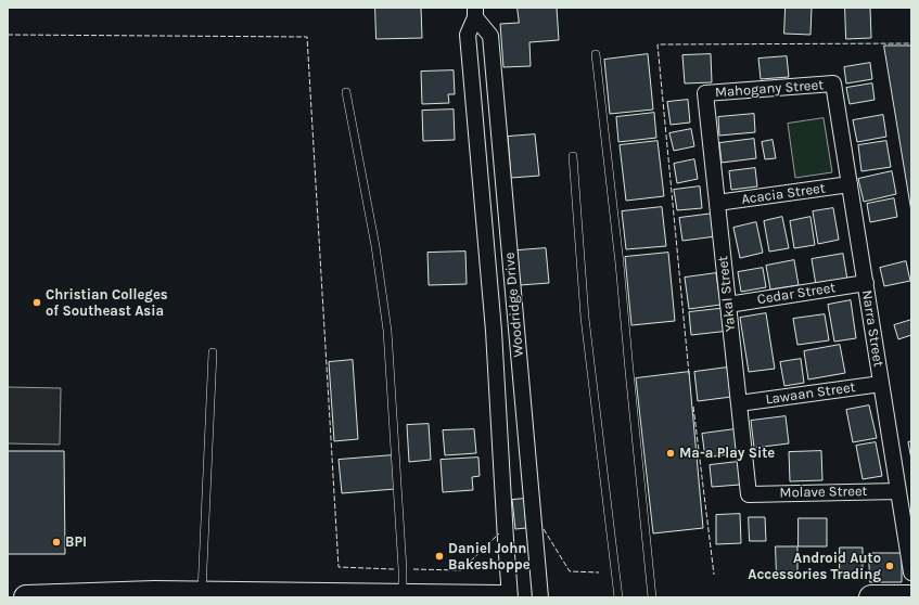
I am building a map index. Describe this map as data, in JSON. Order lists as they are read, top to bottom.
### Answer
{
  "streets": {
    "street": [
      "Mahogany Street",
      "Acacia Street",
      "Yakal Street",
      "Cedar Street",
      "Woodridge Drive",
      "Narra Street",
      "Lawaan Street",
      "Molave Street"
    ]
  },
  "crossings": [
    ["Mahogany Street", "Yakal Street"],
    ["Mahogany Street", "Narra Street"],
    ["Acacia Street", "Yakal Street"],
    ["Acacia Street", "Narra Street"],
    ["Yakal Street", "Cedar Street"],
    ["Yakal Street", "Lawaan Street"],
    ["Yakal Street", "Molave Street"],
    ["Cedar Street", "Narra Street"],
    ["Narra Street", "Lawaan Street"],
    ["Narra Street", "Molave Street"]
  ],
  "places": [
    "Christian Colleges of Southeast Asia",
    "Ma-a Play Site",
    "BPI",
    "Daniel John Bakeshoppe",
    "Android Auto Accessories Trading"
  ]
}
